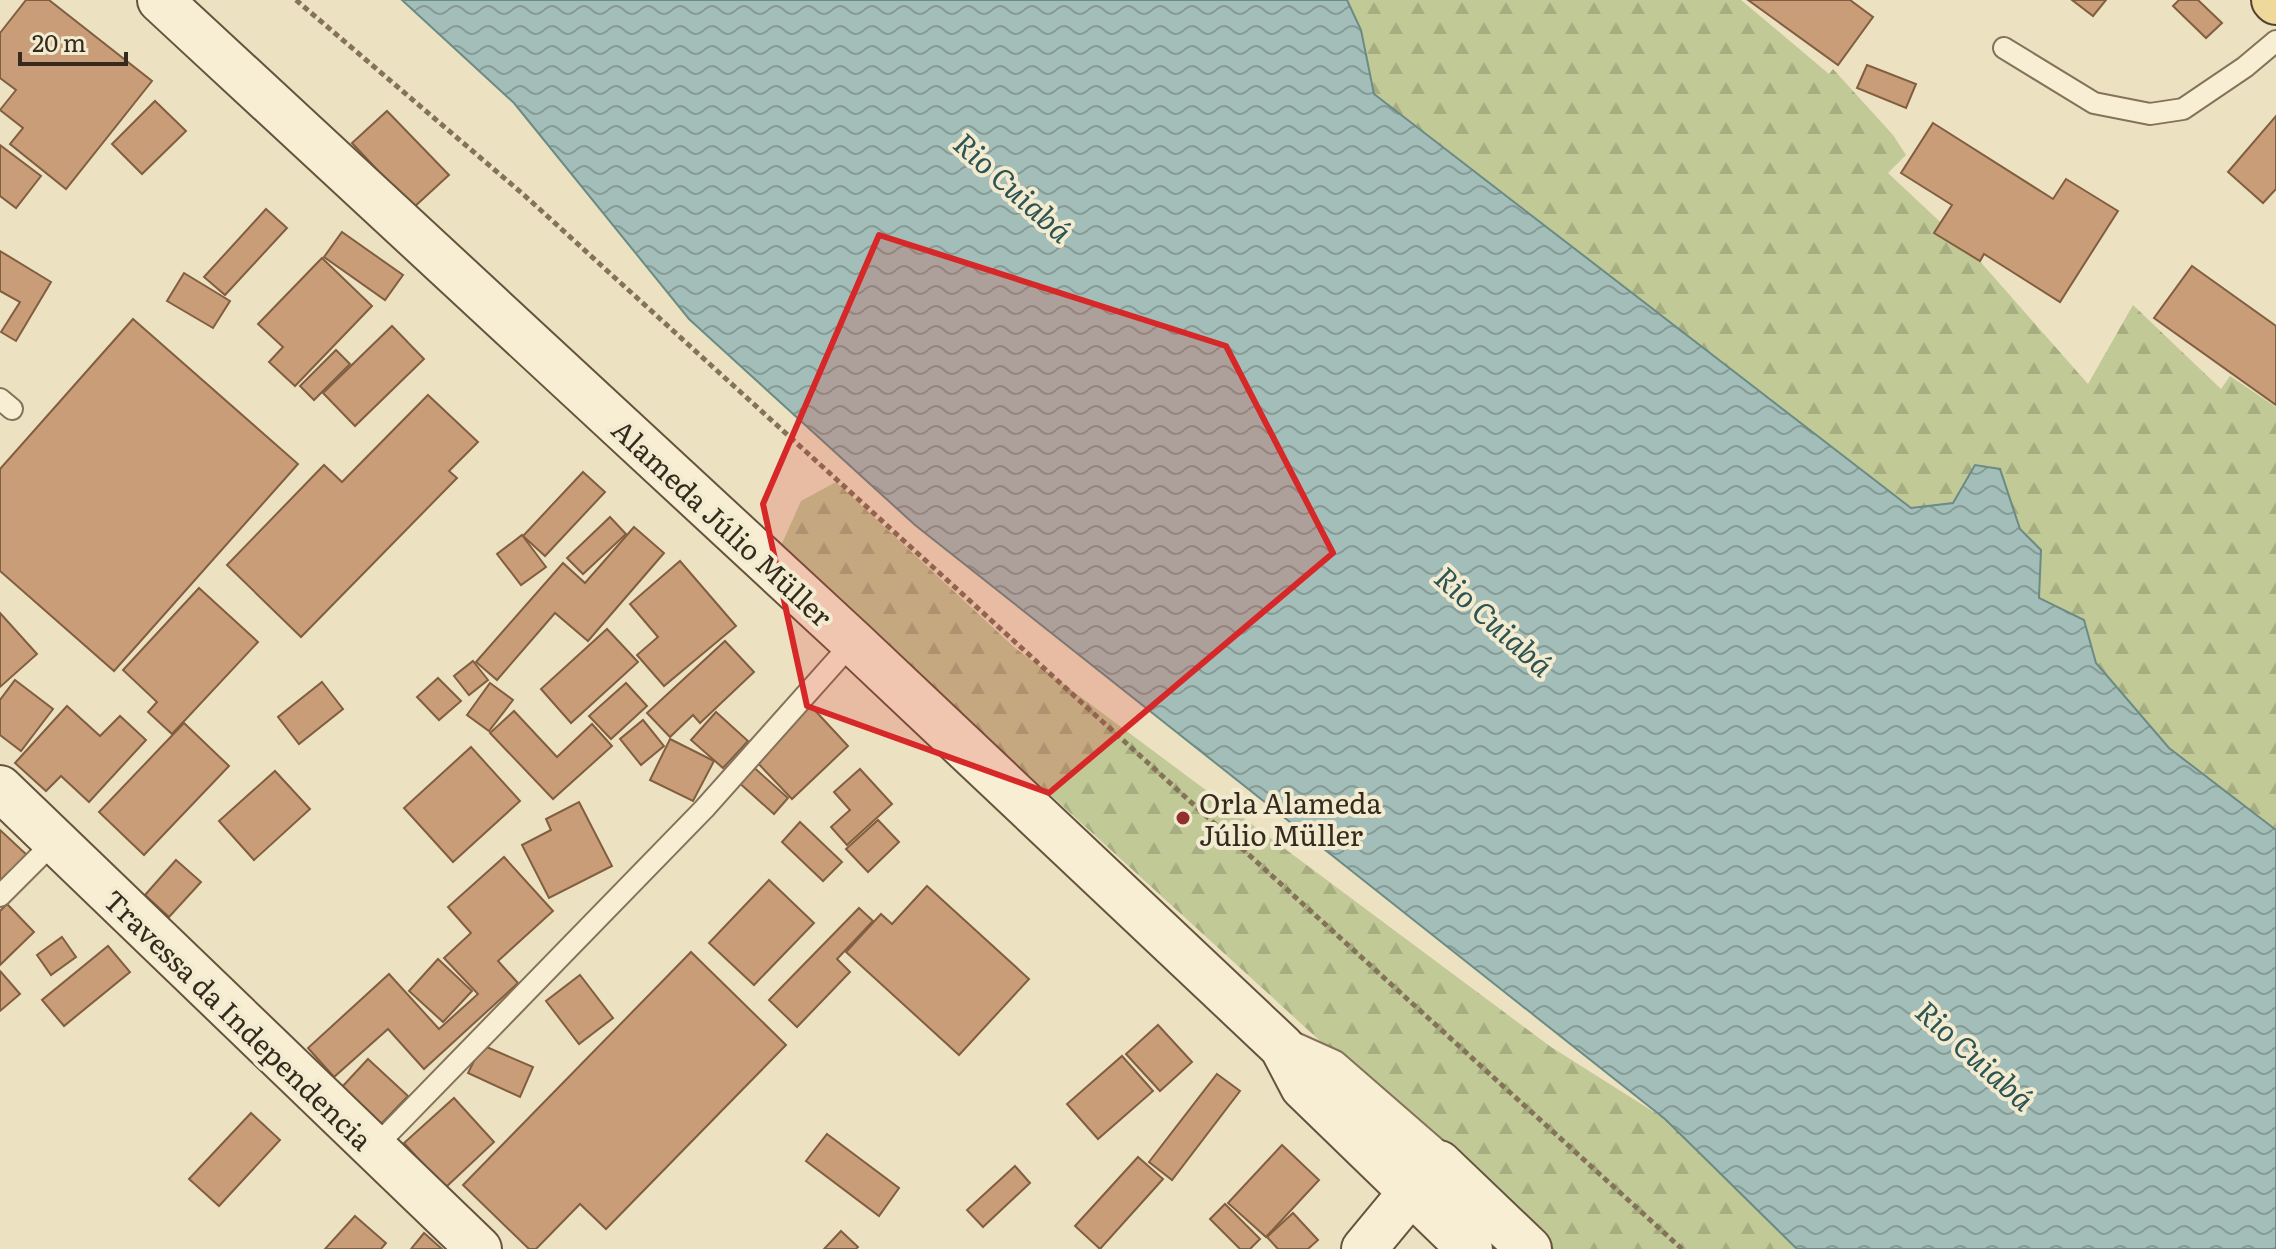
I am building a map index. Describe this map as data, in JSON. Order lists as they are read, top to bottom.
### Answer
{
  "streets": {
    "main road": ["Alameda Júlio Müller", "Travessa da Independencia"]
  },
  "water": ["Rio Cuiabá"],
  "places": ["Orla Alameda Júlio Müller"],
  "scale_bar": "20 m"
}
